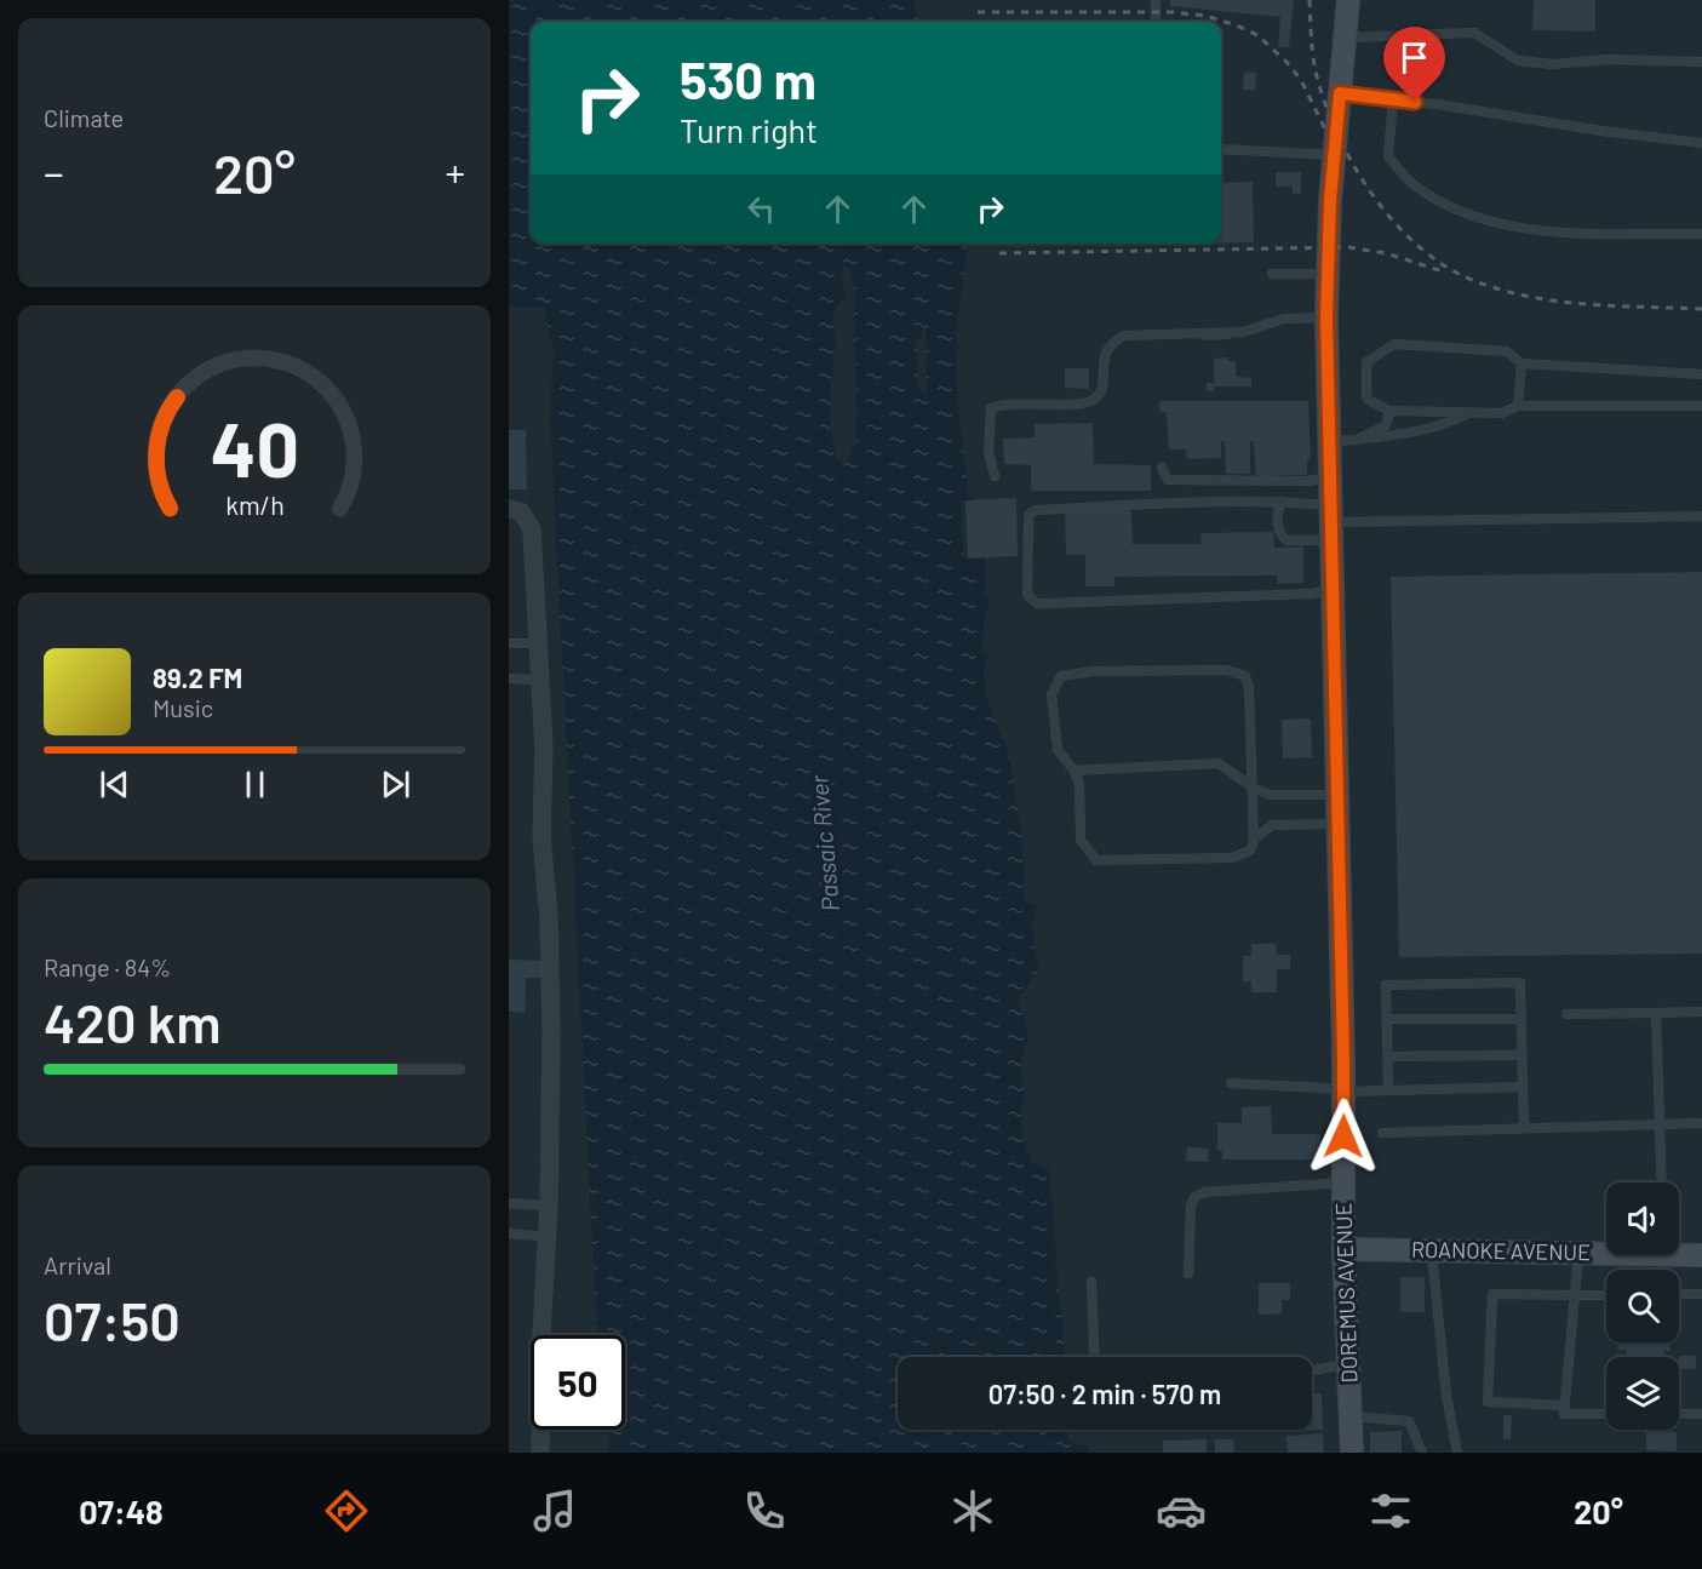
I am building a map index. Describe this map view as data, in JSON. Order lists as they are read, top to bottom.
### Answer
{
  "streets": {
    "main road": ["ROANOKE AVENUE", "DOREMUS AVENUE"]
  },
  "crossings": [
    ["ROANOKE AVENUE", "DOREMUS AVENUE"]
  ],
  "water": ["Passaic River"],
  "page": {
    "tile": [
      "Climate",
      ["Range · 84%", "420 km"],
      ["Arrival", "07:50"]
    ],
    "turn": ["530 m", "Turn right"],
    "heat": ["−", "20°", "+"],
    "song": ["89.2 FM", "Music"],
    "limit": "50",
    "trip": "07:50 · 2 min · 570 m",
    "tabs": ["07:48", "20°"],
    "gauge": ["40", "km/h"]
  }
}
